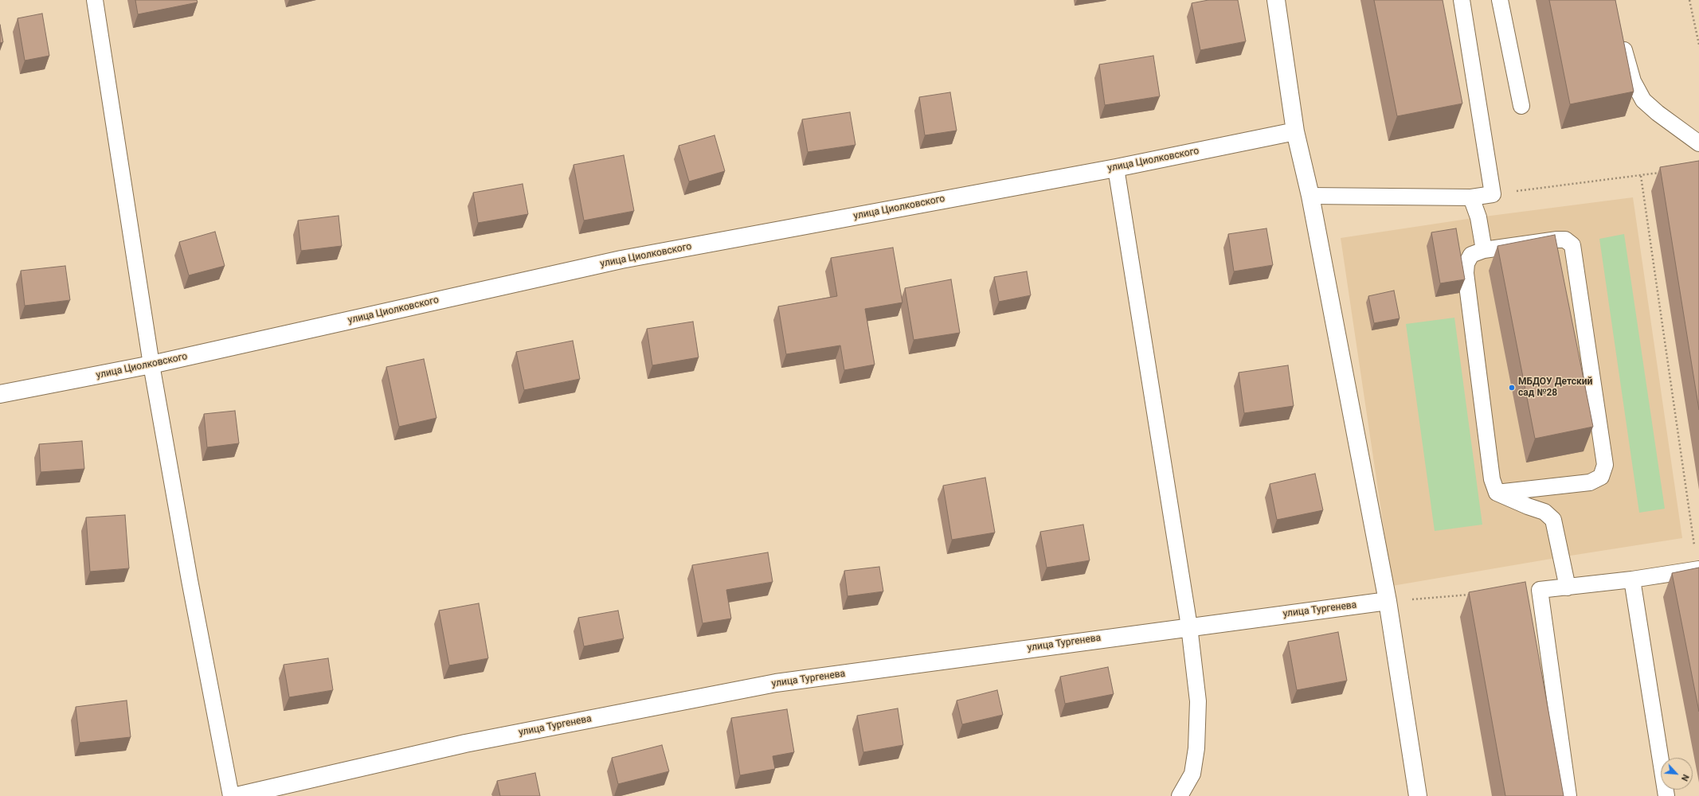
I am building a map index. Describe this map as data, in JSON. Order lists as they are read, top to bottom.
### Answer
{
  "streets": {
    "street": ["улица Циолковского", "улица Тургенева"]
  },
  "places": ["МБДОУ Детский сад №28"],
  "north": "bottom right"
}
